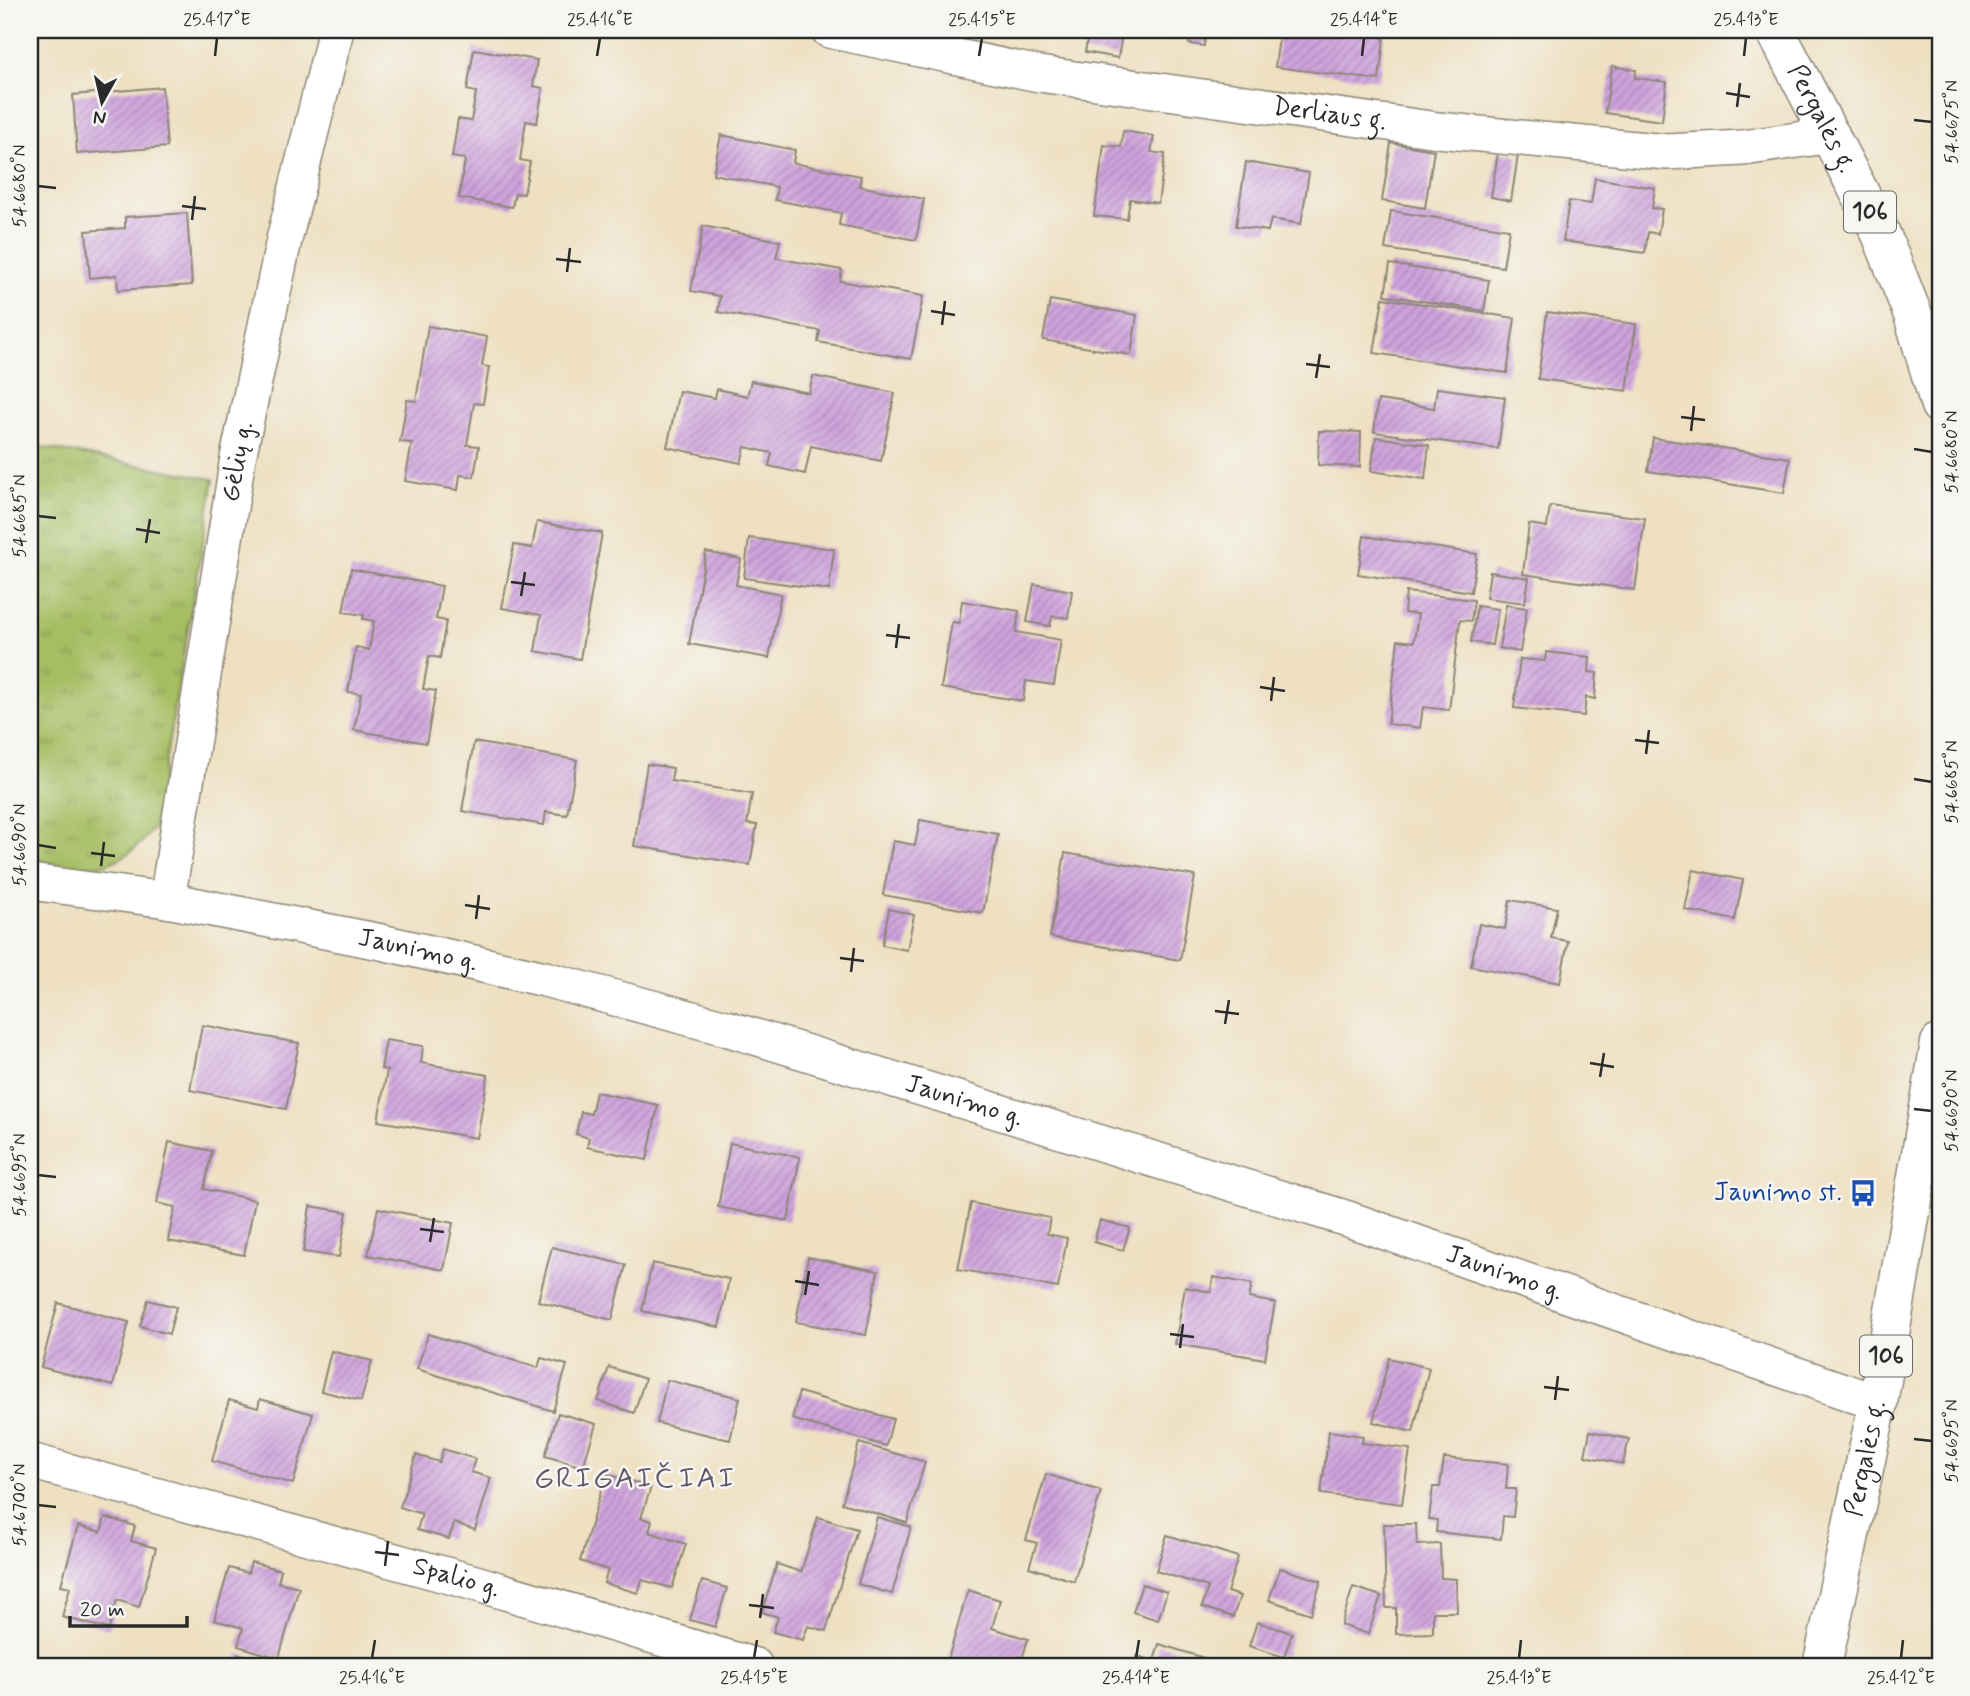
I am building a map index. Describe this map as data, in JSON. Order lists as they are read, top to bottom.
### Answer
{
  "streets": {
    "main road": ["Pergalės g.", "106"],
    "street": [
      "Derliaus g.",
      "Gėlių g.",
      "Jaunimo g.",
      "Spalio g."
    ]
  },
  "crossings": [
    ["Derliaus g.", "Pergalės g."],
    ["Pergalės g.", "Jaunimo g."],
    ["Gėlių g.", "Jaunimo g."]
  ],
  "districts": ["GRIGAIČIAI"],
  "places": {
    "bus stop": ["Jaunimo st."]
  },
  "scale_bar": "20 m",
  "north": "bottom",
  "coordinates": [
    "25.417°E",
    "25.416°E",
    "25.415°E",
    "25.414°E",
    "25.413°E",
    "54.6675°N",
    "54.6680°N",
    "54.6685°N",
    "54.6690°N",
    "54.6695°N",
    "54.6700°N",
    "25.412°E"
  ]
}
